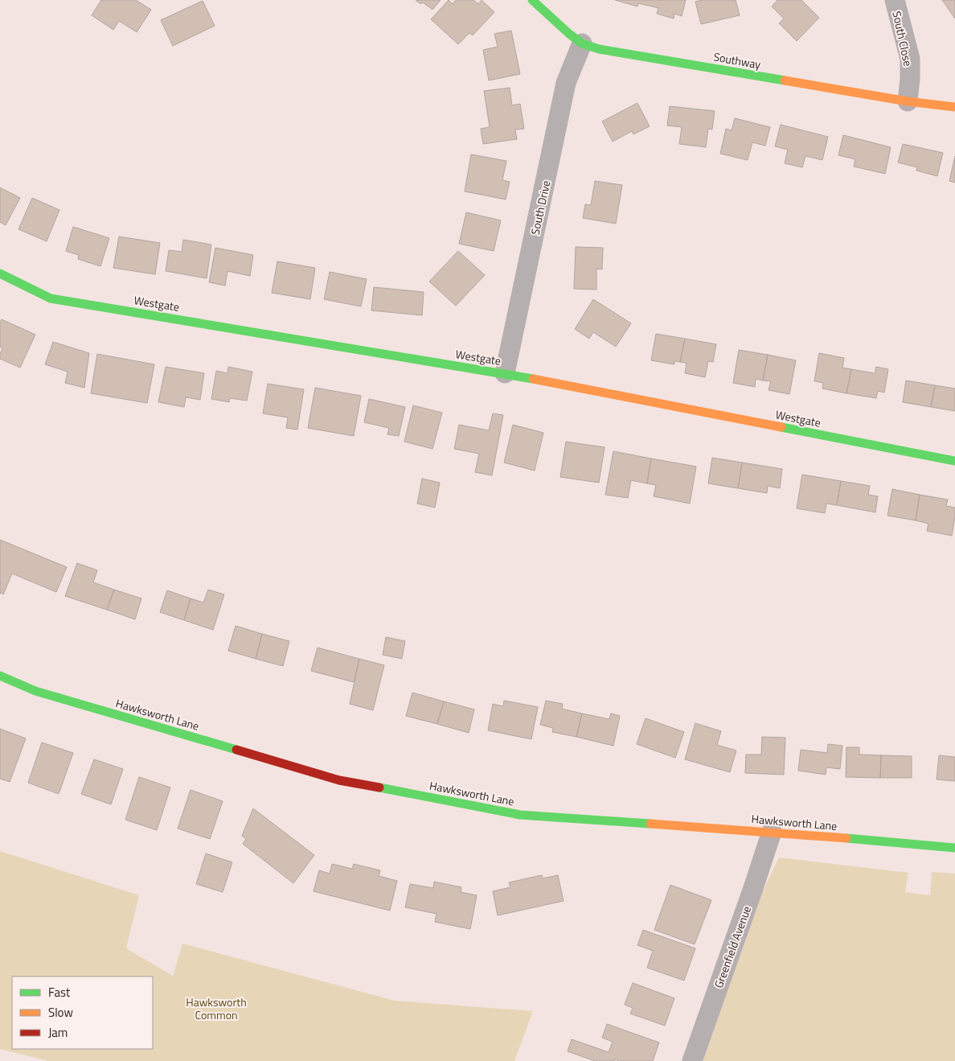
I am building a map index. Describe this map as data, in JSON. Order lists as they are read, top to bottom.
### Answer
{
  "streets": {
    "street": [
      "South Close",
      "Southway",
      "South Drive",
      "Westgate",
      "Hawksworth Lane",
      "Greenfield Avenue"
    ]
  },
  "crossings": [
    ["South Close", "Southway"],
    ["Southway", "South Drive"],
    ["South Drive", "Westgate"],
    ["Hawksworth Lane", "Greenfield Avenue"]
  ],
  "parks": ["Hawksworth Common"],
  "legend": ["Fast", "Slow", "Jam"]
}
